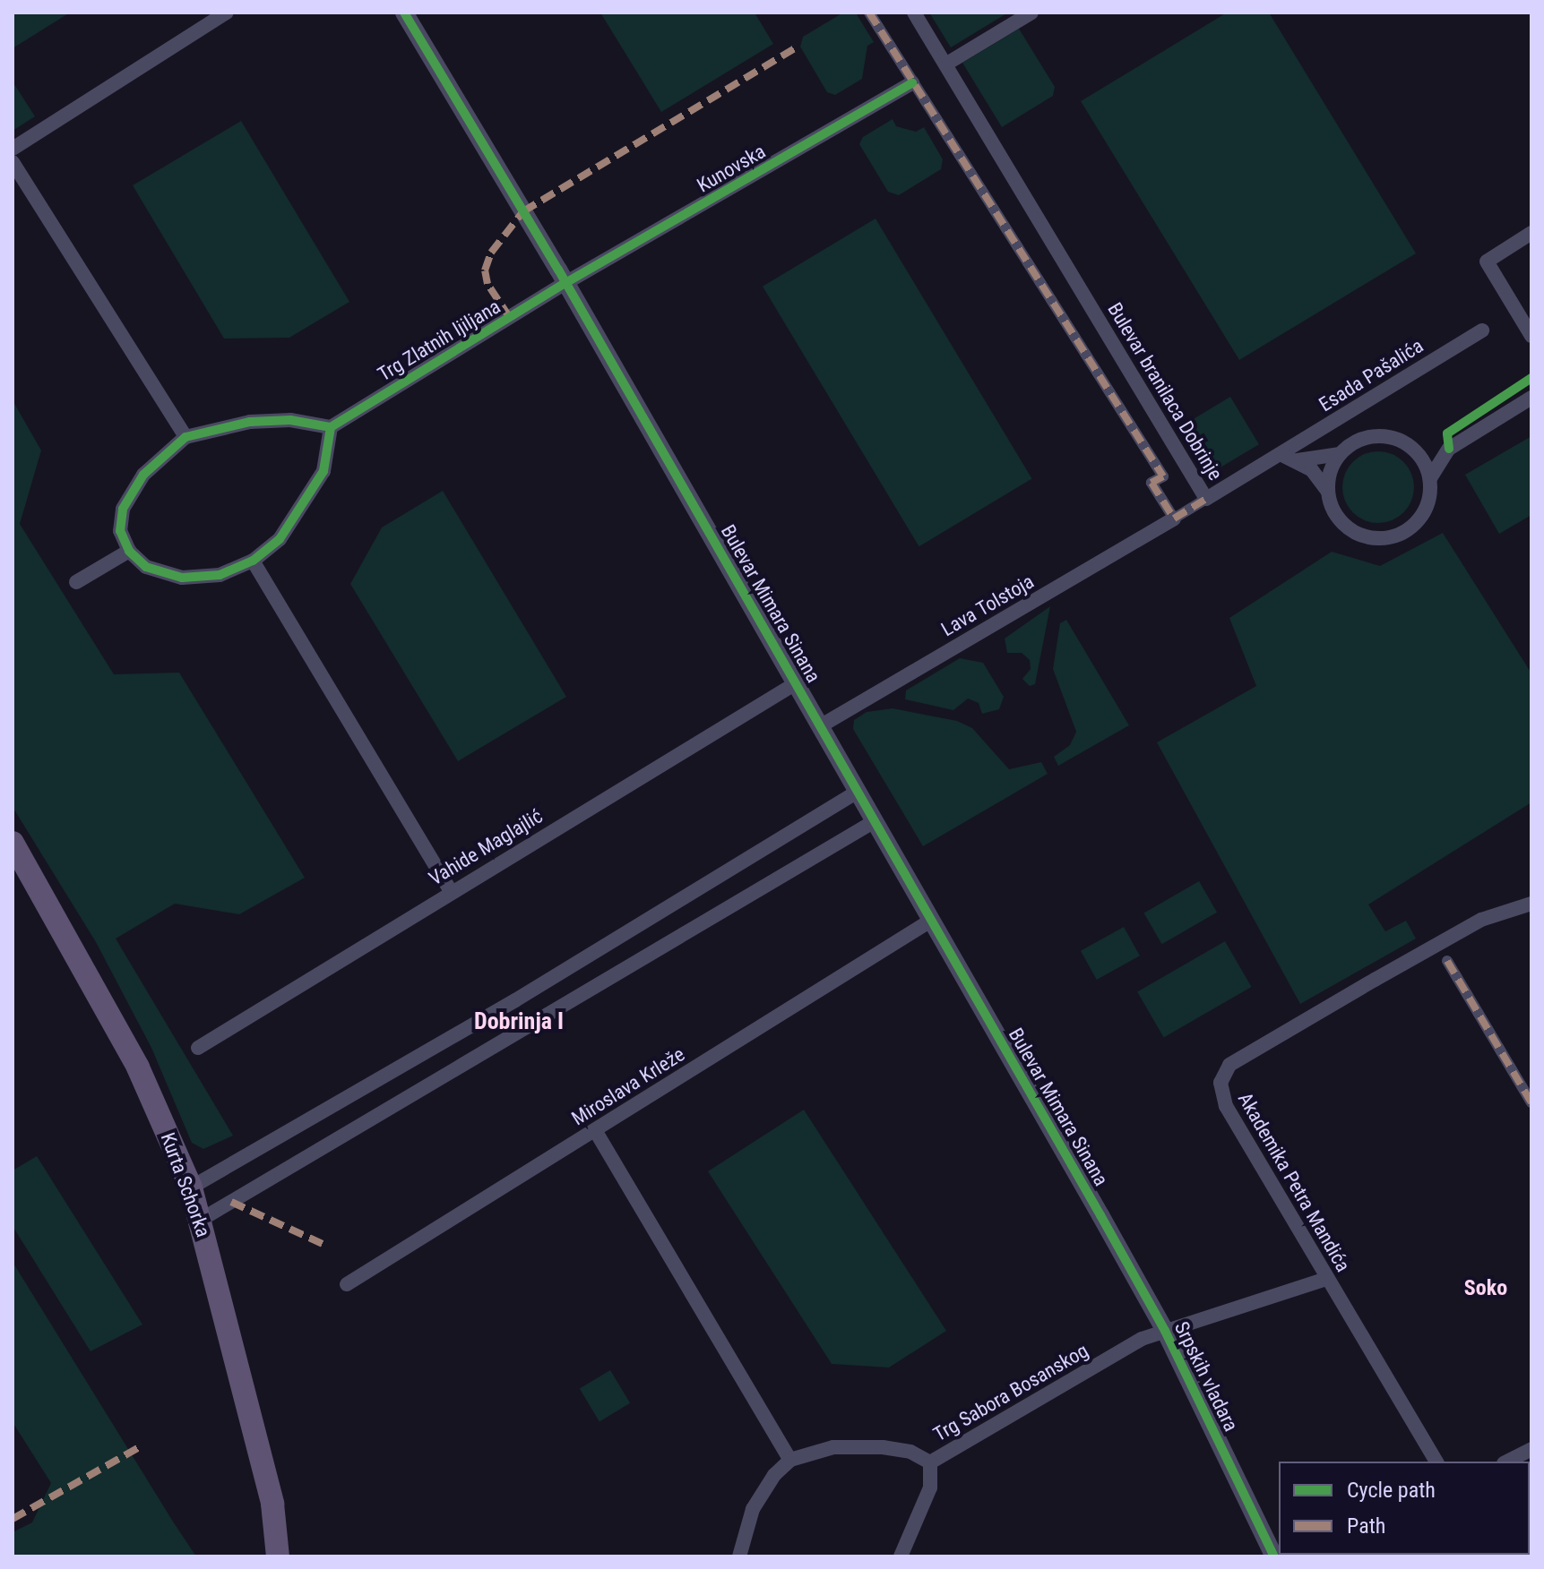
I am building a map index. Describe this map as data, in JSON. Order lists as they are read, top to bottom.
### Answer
{
  "streets": {
    "main road": ["Kurta Schorka"],
    "street": [
      "Kunovska",
      "Trg Zlatnih ljiljana",
      "Esada Pašalića",
      "Bulevar branilaca Dobrinje",
      "Bulevar Mimara Sinana",
      "Lava Tolstoja",
      "Vahide Maglajlić",
      "Miroslava Krleže",
      "Akademika Petra Mandića",
      "Srpskih vladara",
      "Trg Sabora Bosanskog"
    ]
  },
  "crossings": [
    ["Kunovska", "Trg Zlatnih ljiljana"],
    ["Kunovska", "Bulevar Mimara Sinana"],
    ["Trg Zlatnih ljiljana", "Bulevar Mimara Sinana"],
    ["Esada Pašalića", "Bulevar branilaca Dobrinje"],
    ["Bulevar branilaca Dobrinje", "Lava Tolstoja"],
    ["Bulevar Mimara Sinana", "Lava Tolstoja"],
    ["Bulevar Mimara Sinana", "Vahide Maglajlić"],
    ["Bulevar Mimara Sinana", "Miroslava Krleže"],
    ["Bulevar Mimara Sinana", "Srpskih vladara"],
    ["Akademika Petra Mandića", "Trg Sabora Bosanskog"],
    ["Srpskih vladara", "Trg Sabora Bosanskog"]
  ],
  "districts": ["Dobrinja I", "Soko"],
  "legend": ["Cycle path", "Path"]
}
